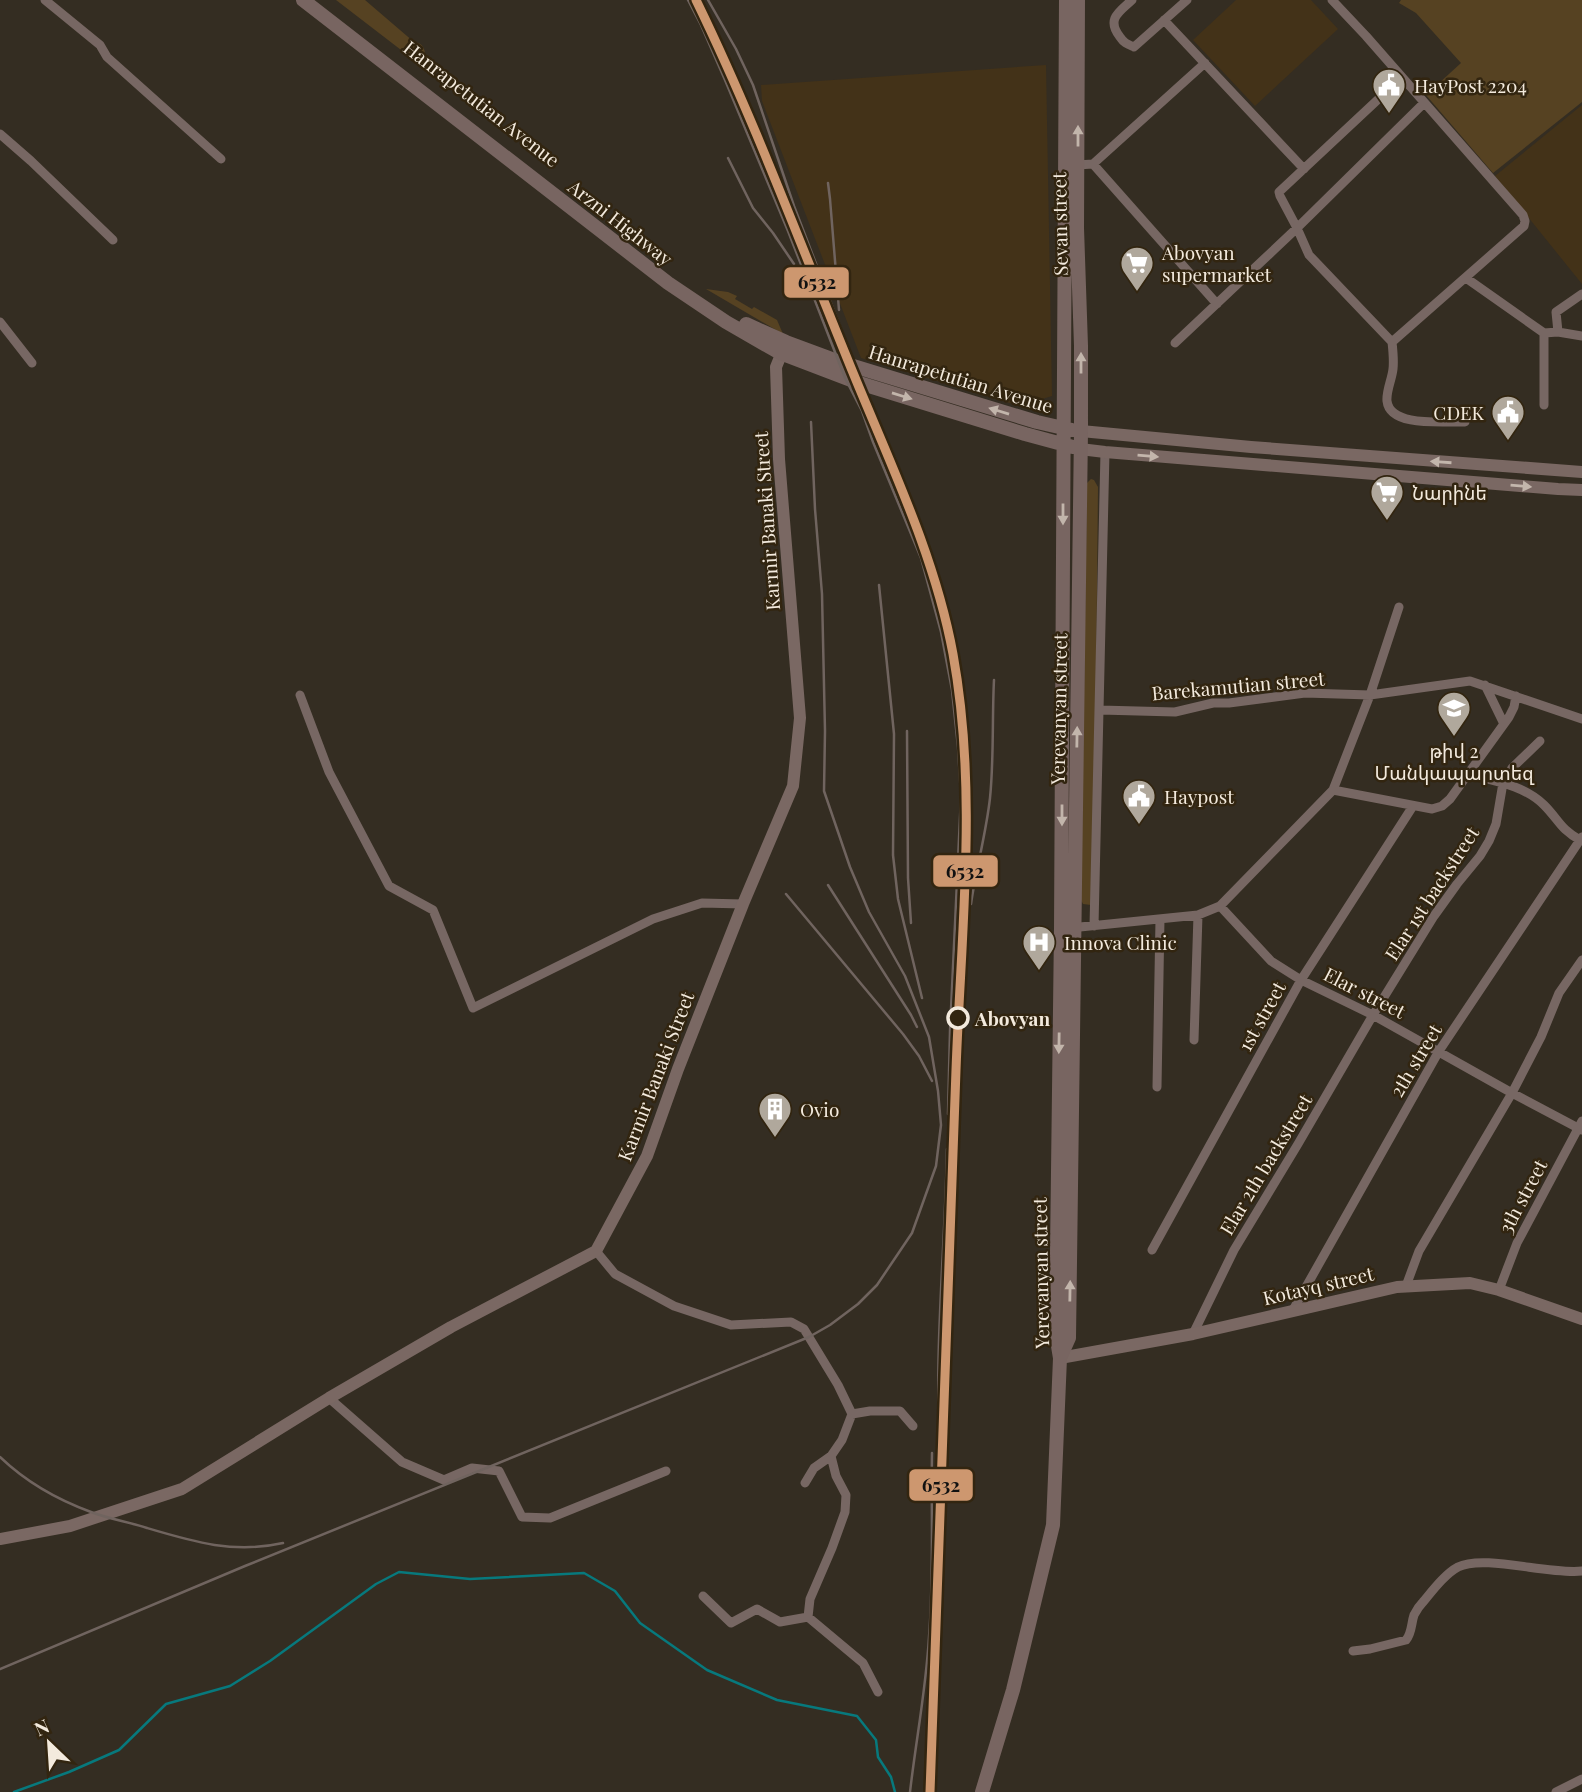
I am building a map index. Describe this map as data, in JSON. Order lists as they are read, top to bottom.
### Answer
{
  "streets": {
    "main road": [
      "Hanrapetutian Avenue",
      "Arzni Highway",
      "Sevan street",
      "Yerevanyan street"
    ],
    "street": [
      "Karmir Banaki Street",
      "Barekamutian street",
      "Elar 1st backstreet",
      "Elar street",
      "1st street",
      "2th street",
      "Elar 2th backstreet",
      "3th street",
      "Kotayq street"
    ]
  },
  "crossings": [
    ["Hanrapetutian Avenue", "Arzni Highway"],
    ["Hanrapetutian Avenue", "Sevan street"],
    ["Hanrapetutian Avenue", "Karmir Banaki Street"],
    ["Hanrapetutian Avenue", "Yerevanyan street"],
    ["Arzni Highway", "Karmir Banaki Street"],
    ["Sevan street", "Yerevanyan street"],
    ["Yerevanyan street", "Kotayq street"],
    ["Elar 1st backstreet", "Elar street"],
    ["Elar 1st backstreet", "Elar 2th backstreet"],
    ["Elar street", "1st street"],
    ["Elar street", "2th street"],
    ["Elar street", "Elar 2th backstreet"],
    ["Elar street", "3th street"],
    ["2th street", "Kotayq street"],
    ["Elar 2th backstreet", "Kotayq street"],
    ["3th street", "Kotayq street"]
  ],
  "places": {
    "public building": ["HayPost 2204", "CDEK", "Haypost"],
    "supermarket": ["Abovyan supermarket", "Նարինե"],
    "school or university": ["թիվ 2 Մանկապարտեզ"],
    "hospital": ["Innova Clinic"],
    "other": ["Abovyan"],
    "building": ["Ovio"]
  },
  "lines": ["transit line 6532"],
  "north": "top left"
}
